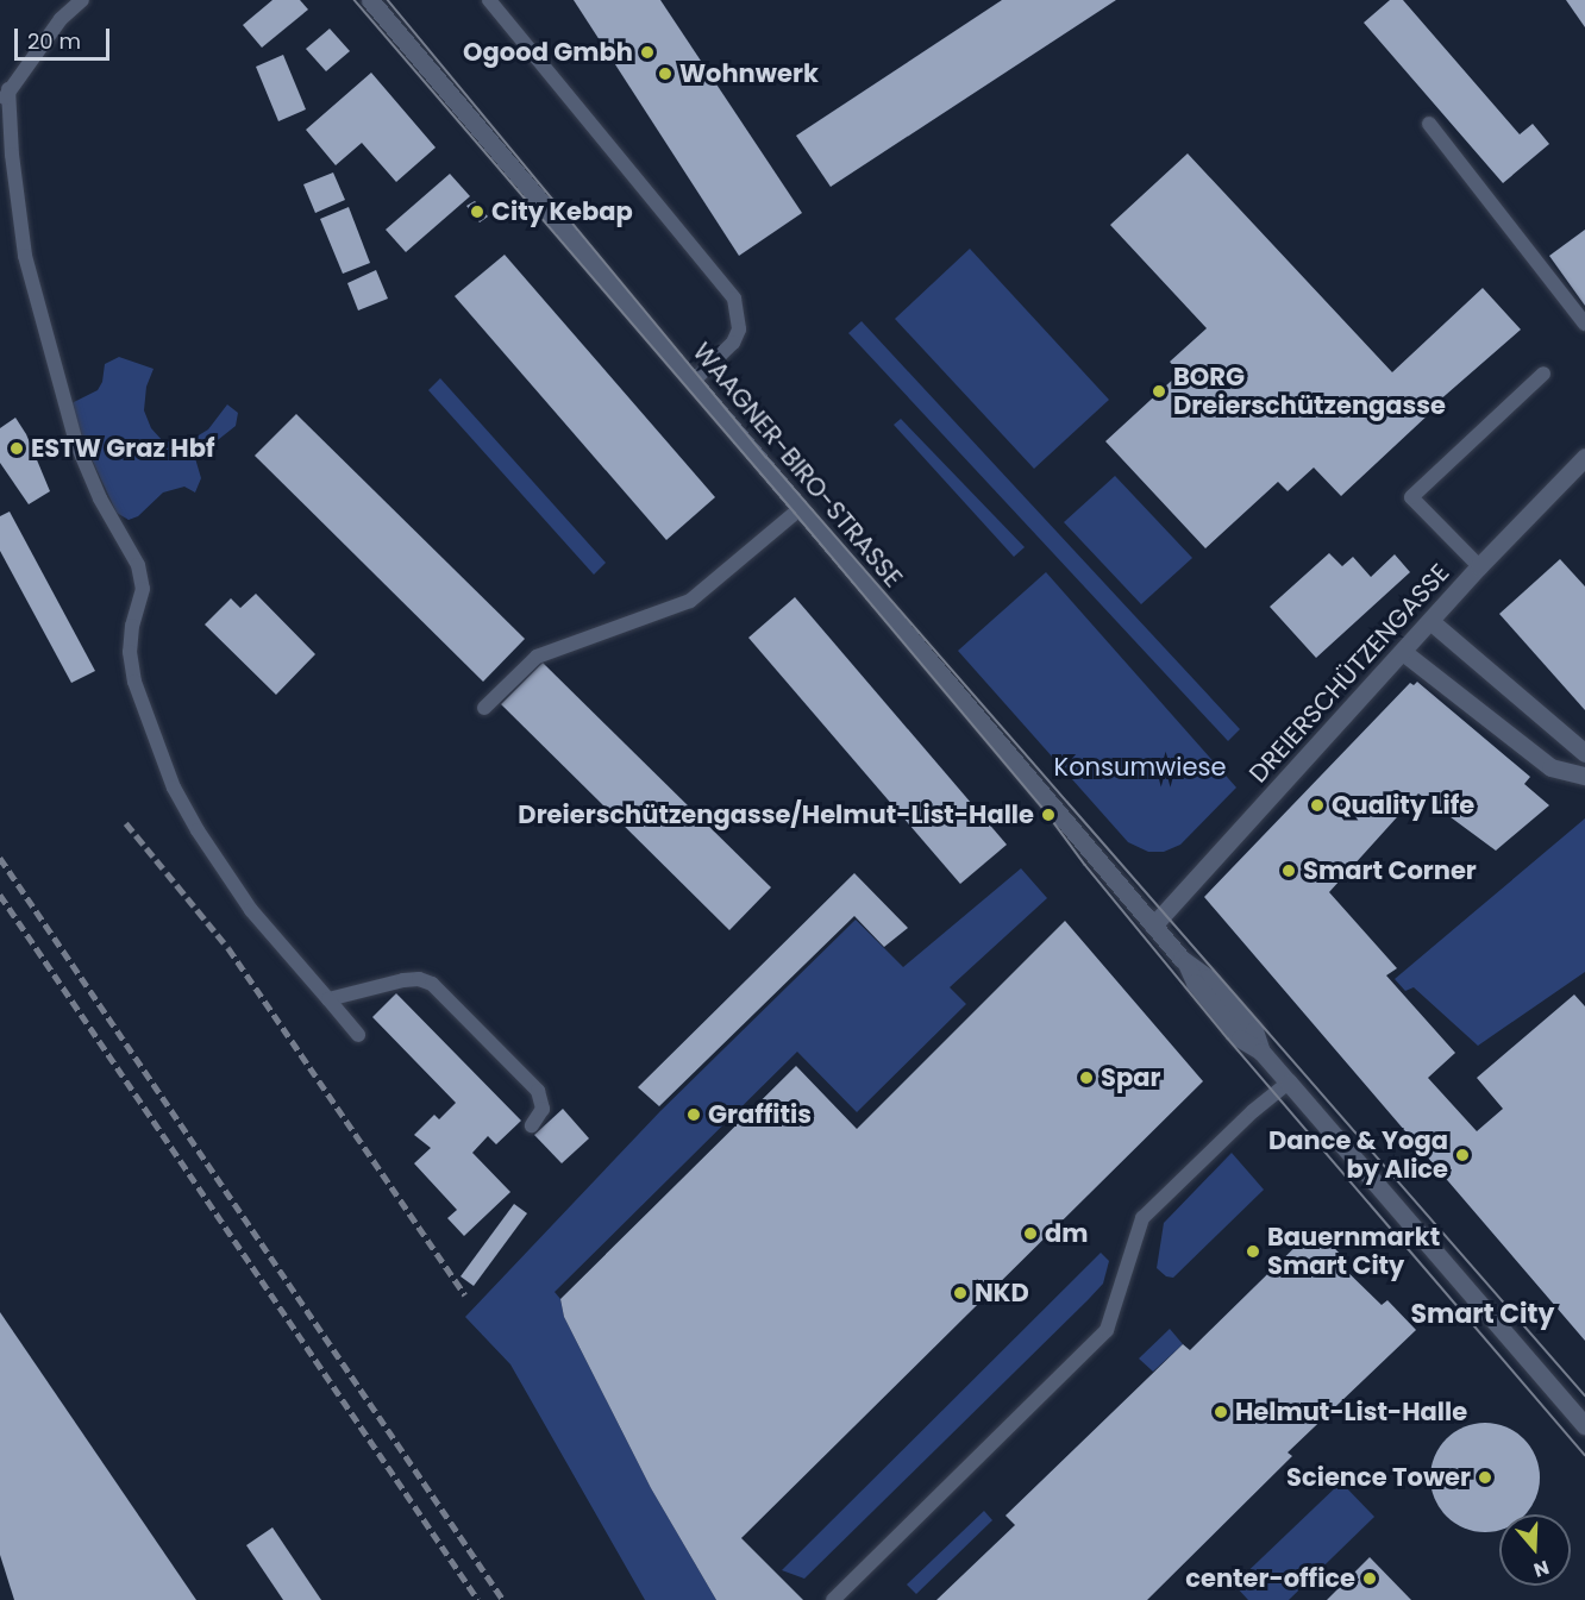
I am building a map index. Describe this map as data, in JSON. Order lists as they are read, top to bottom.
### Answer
{
  "streets": {
    "street": ["WAAGNER-BIRO-STRASSE", "DREIERSCHÜTZENGASSE"]
  },
  "crossings": [
    ["WAAGNER-BIRO-STRASSE", "DREIERSCHÜTZENGASSE"]
  ],
  "districts": ["Smart City"],
  "parks": ["Konsumwiese"],
  "places": [
    "Ogood Gmbh",
    "Wohnwerk",
    "City Kebap",
    "BORG Dreierschützengasse",
    "ESTW Graz Hbf",
    "Quality Life",
    "Dreierschützengasse/Helmut-List-Halle",
    "Smart Corner",
    "Spar",
    "Graffitis",
    "Dance & Yoga by Alice",
    "dm",
    "Bauernmarkt Smart City",
    "NKD",
    "Helmut-List-Halle",
    "Science Tower",
    "center-office"
  ],
  "scale_bar": "20 m",
  "north": "bottom"
}
